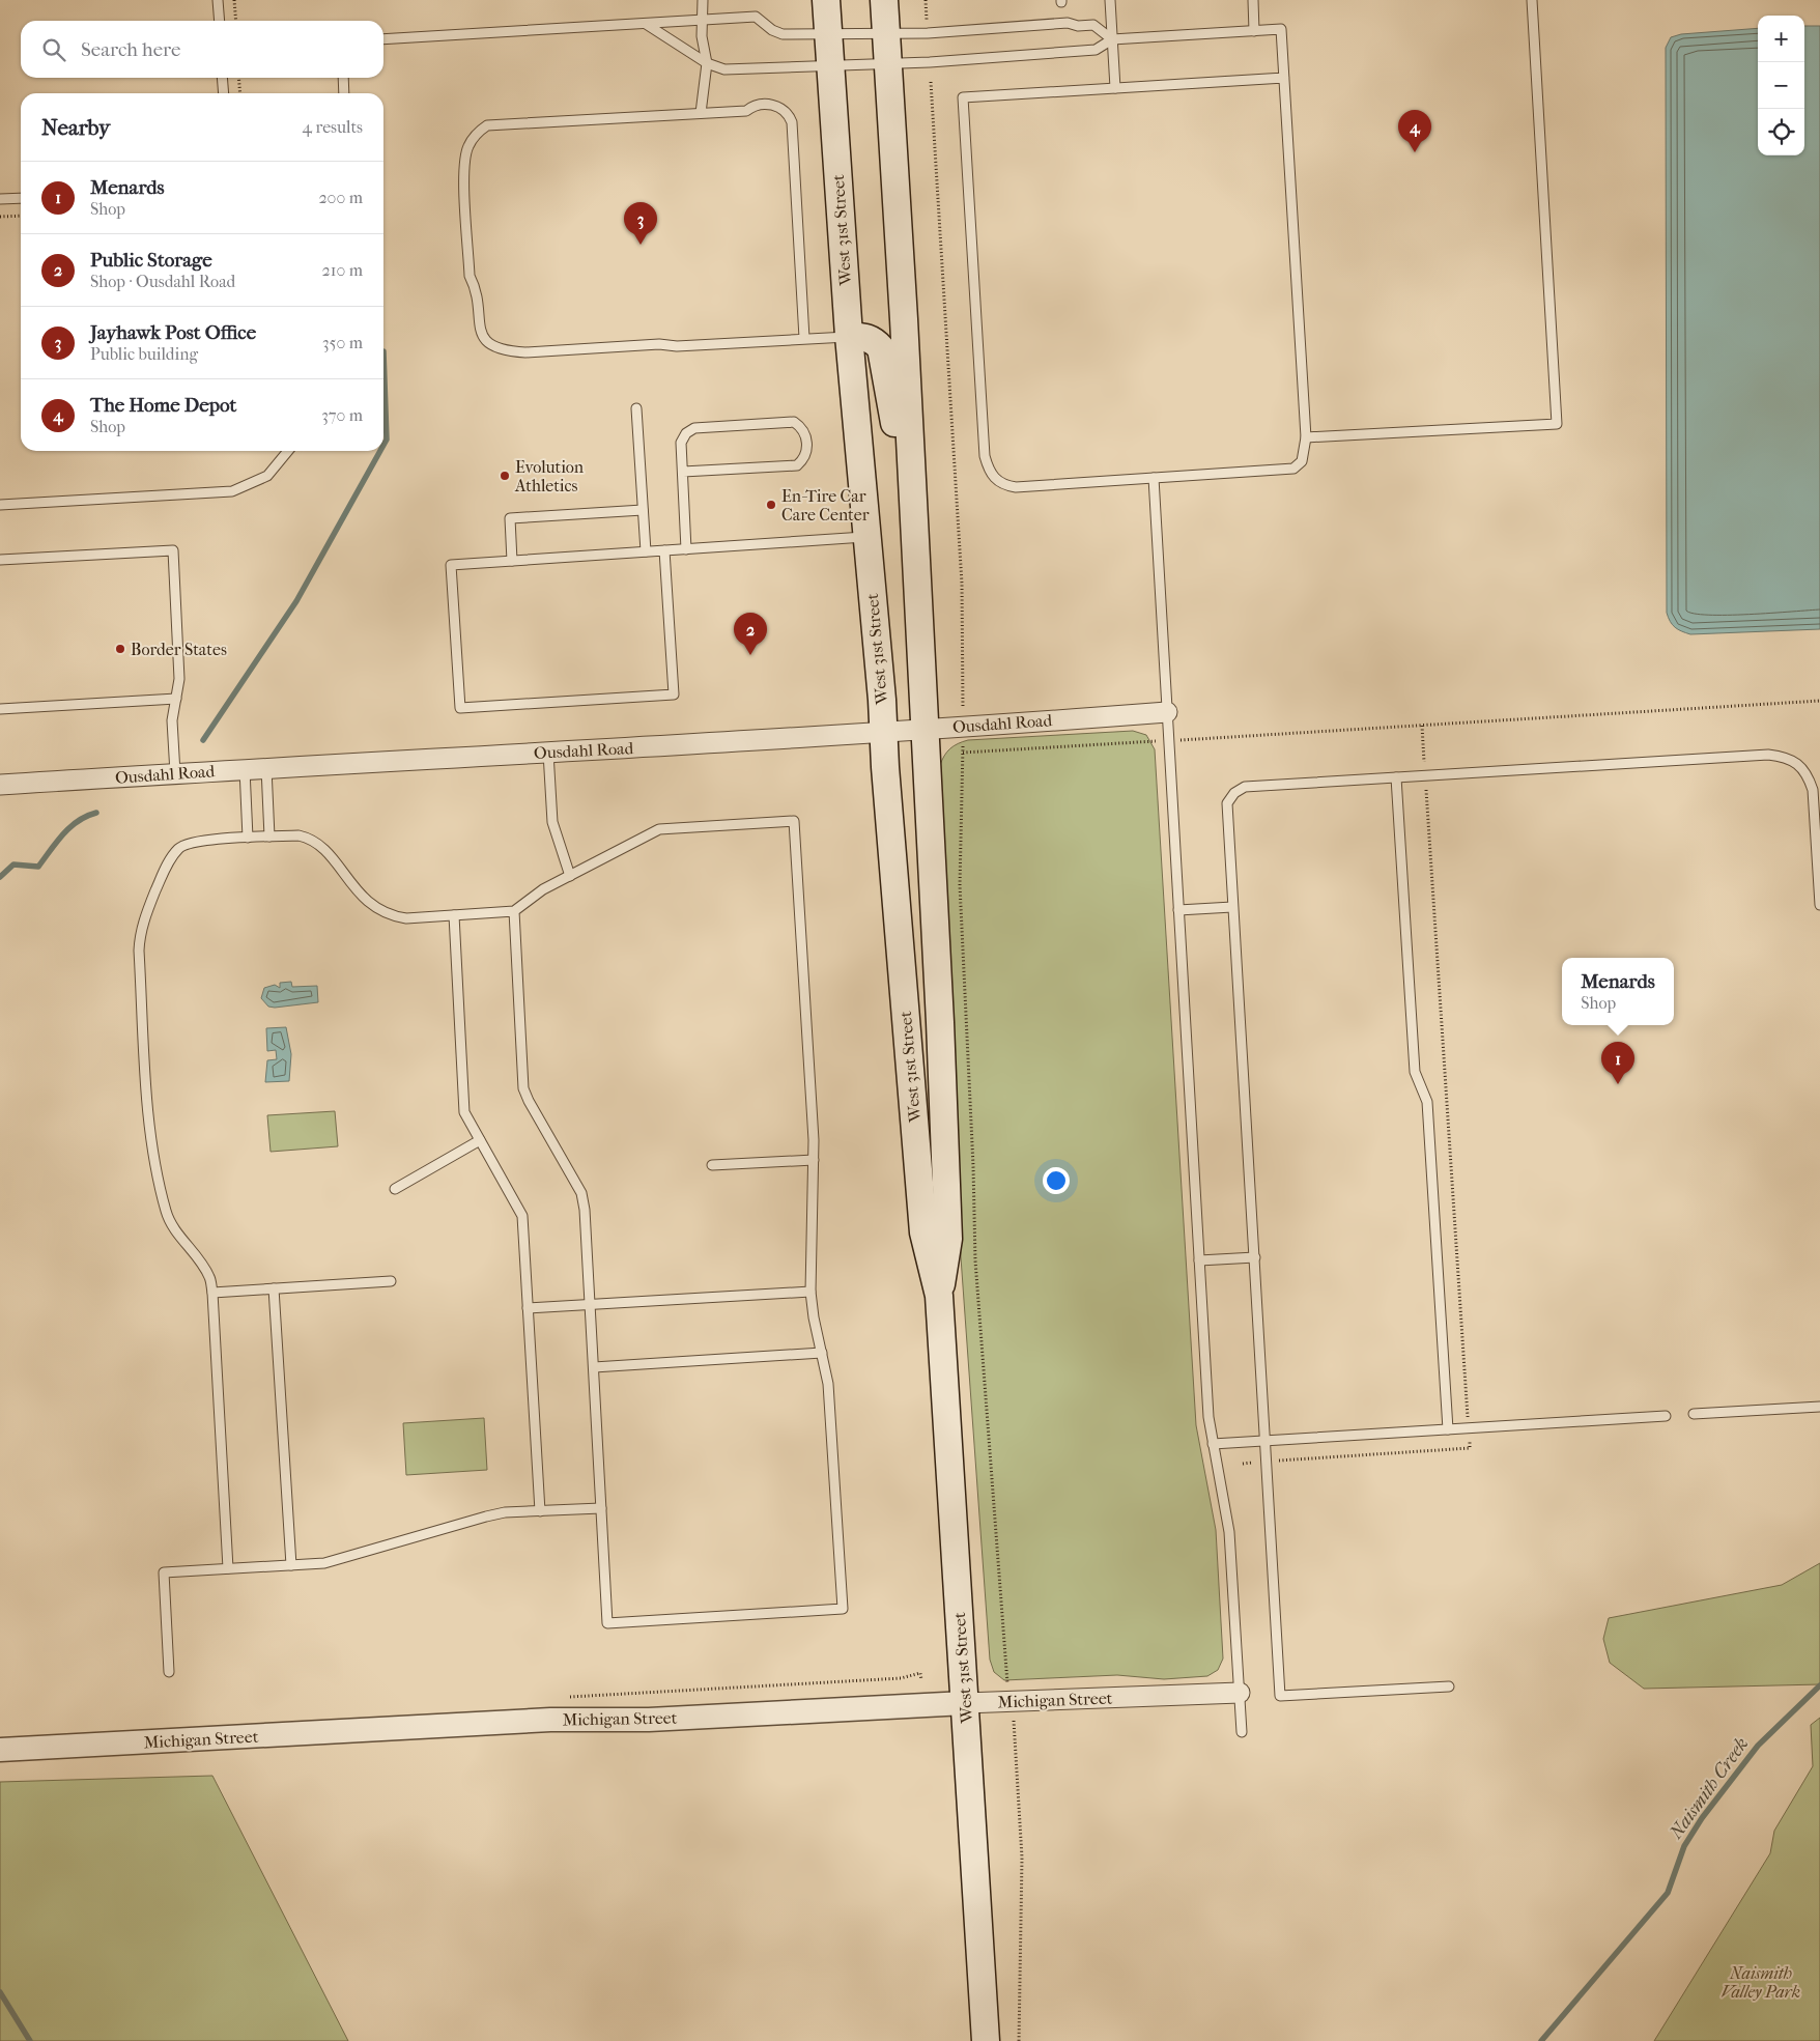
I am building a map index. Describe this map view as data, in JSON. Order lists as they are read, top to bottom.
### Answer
{
  "streets": {
    "main road": ["West 31st Street"],
    "street": ["Ousdahl Road", "Michigan Street"]
  },
  "crossings": [
    ["West 31st Street", "Ousdahl Road"],
    ["West 31st Street", "Michigan Street"]
  ],
  "water": ["Naismith Creek"],
  "parks": ["Naismith Valley Park"],
  "places": ["Evolution Athletics", "En-Tire Car Care Center", "Border States"],
  "page": {
    "map_buttons": ["+", "−"],
    "search": "Search here",
    "heading": ["Nearby", "4 results"],
    "pins": [
      "4",
      "3",
      "2",
      "1"
    ],
    "list": [
      {
        "mark": "1",
        "name": "Menards",
        "note": "Shop",
        "value": "200 m"
      },
      {
        "mark": "2",
        "name": "Public Storage",
        "note": "Shop · Ousdahl Road",
        "value": "210 m"
      },
      {
        "mark": "3",
        "name": "Jayhawk Post Office",
        "note": "Public building",
        "value": "350 m"
      },
      {
        "mark": "4",
        "name": "The Home Depot",
        "note": "Shop",
        "value": "370 m"
      }
    ],
    "popup": ["Menards", "Shop"]
  }
}
